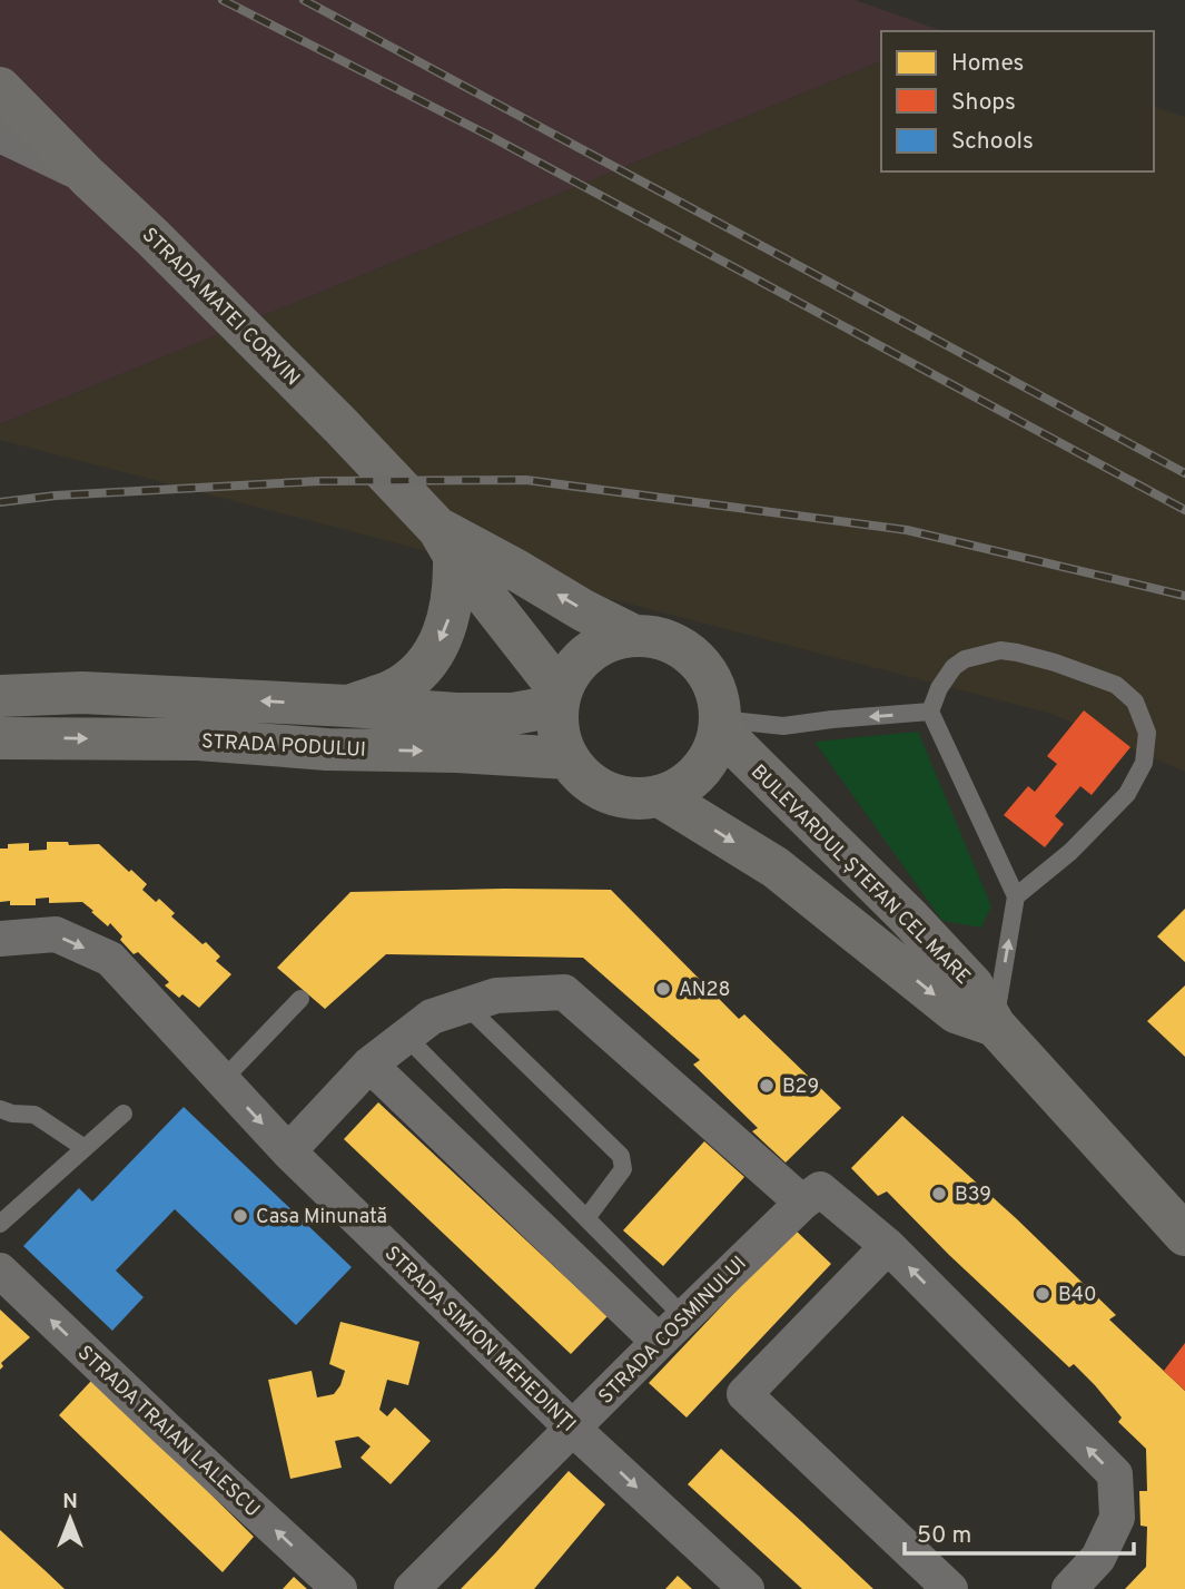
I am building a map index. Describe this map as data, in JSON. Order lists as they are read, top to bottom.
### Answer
{
  "streets": {
    "main road": ["STRADA MATEI CORVIN", "STRADA PODULUI", "BULEVARDUL ȘTEFAN CEL MARE"],
    "street": ["STRADA COSMINULUI", "STRADA SIMION MEHEDINȚI", "STRADA TRAIAN LALESCU"]
  },
  "crossings": [
    ["STRADA PODULUI", "BULEVARDUL ȘTEFAN CEL MARE"],
    ["STRADA COSMINULUI", "STRADA SIMION MEHEDINȚI"]
  ],
  "one_way": ["STRADA SIMION MEHEDINȚI", "STRADA TRAIAN LALESCU"],
  "places": [
    "AN28",
    "B29",
    "B39",
    "Casa Minunată",
    "B40"
  ],
  "legend": ["Homes", "Shops", "Schools"],
  "scale_bar": "50 m",
  "north": "top"
}
